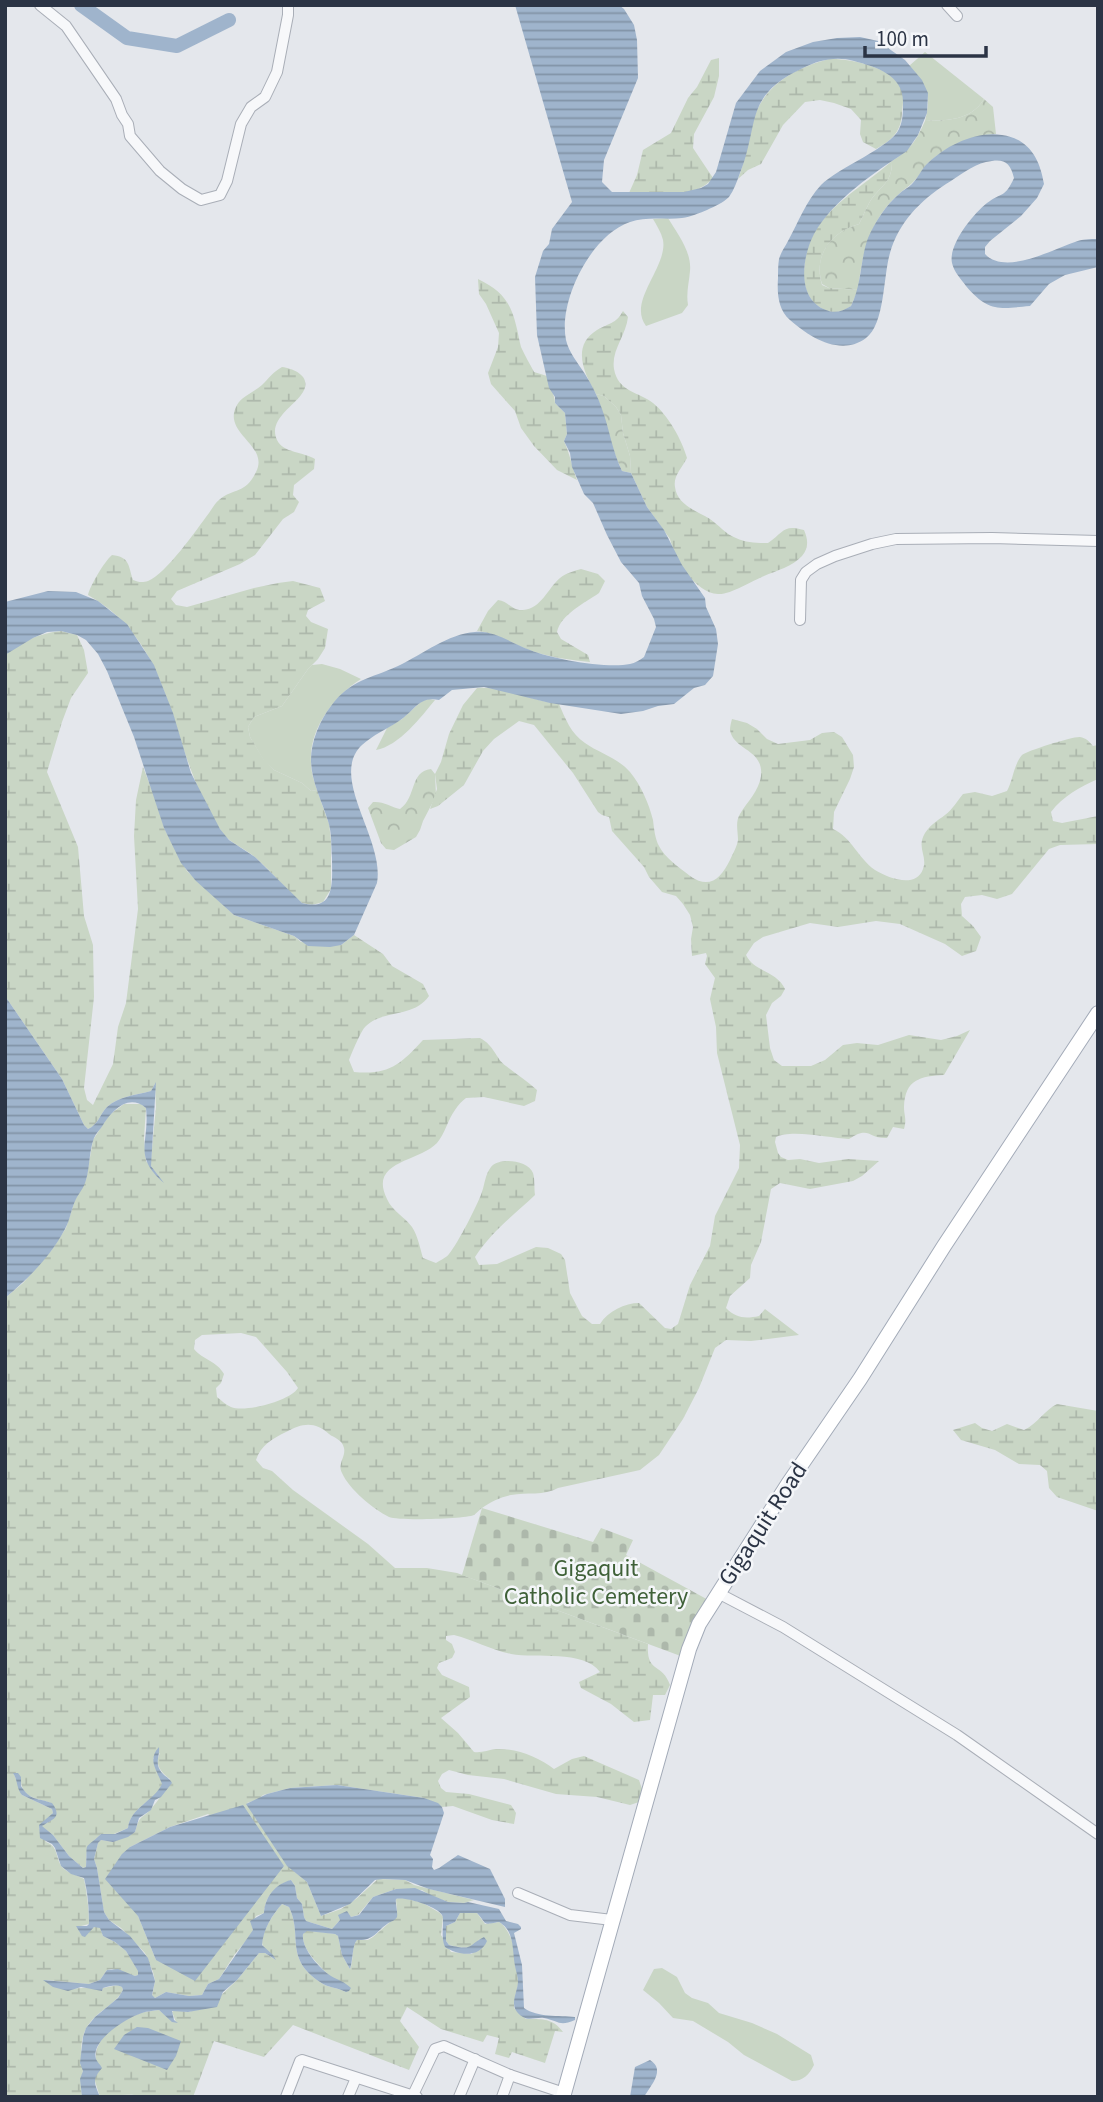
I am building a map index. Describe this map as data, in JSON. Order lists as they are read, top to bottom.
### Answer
{
  "streets": {
    "main road": ["Gigaquit Road"]
  },
  "parks": ["Gigaquit Catholic Cemetery"],
  "scale_bar": "100 m"
}
